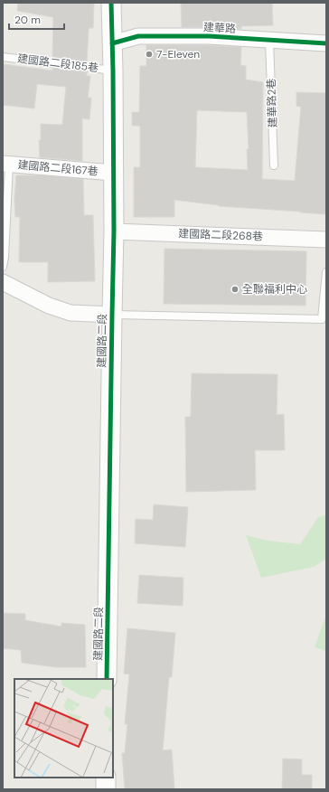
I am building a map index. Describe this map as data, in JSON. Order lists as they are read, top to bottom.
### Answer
{
  "streets": {
    "street": [
      "建華路",
      "建國路二段167巷",
      "建國路二段268巷",
      "建國路二段"
    ],
    "lane": ["建國路二段185巷", "建華路2巷"]
  },
  "crossings": [
    ["建華路", "建華路2巷"],
    ["建華路", "建國路二段"],
    ["建國路二段185巷", "建國路二段"],
    ["建國路二段167巷", "建國路二段"],
    ["建國路二段268巷", "建國路二段"]
  ],
  "places": ["7-Eleven", "全聯福利中心"],
  "scale_bar": "20 m"
}
